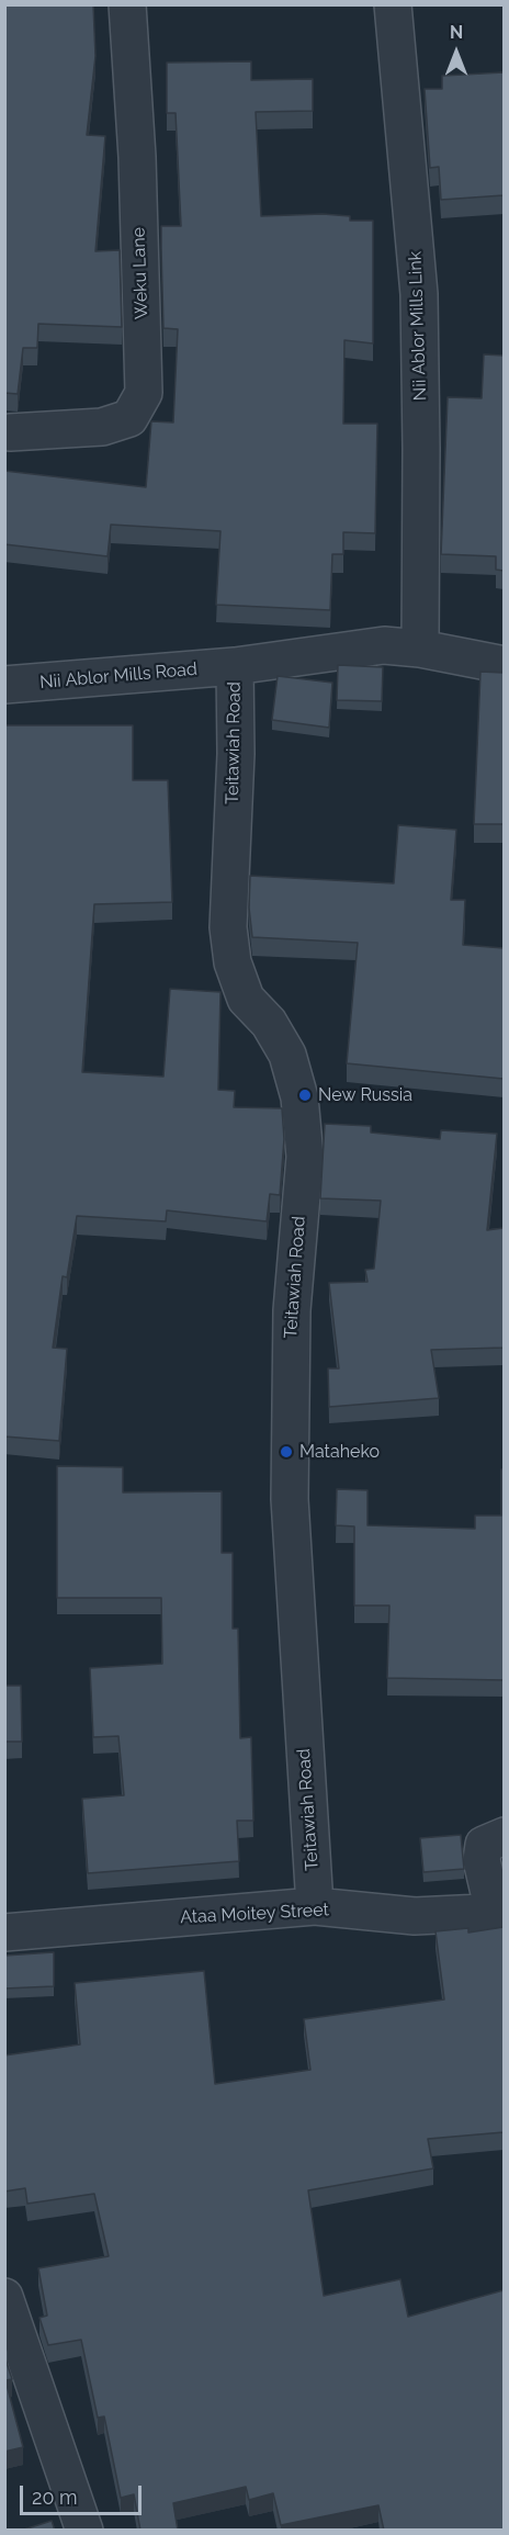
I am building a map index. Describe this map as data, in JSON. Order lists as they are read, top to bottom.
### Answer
{
  "streets": {
    "street": [
      "Weku Lane",
      "Nii Ablor Mills Link",
      "Nii Ablor Mills Road",
      "Teitawiah Road",
      "Ataa Moitey Street"
    ]
  },
  "crossings": [
    ["Nii Ablor Mills Link", "Nii Ablor Mills Road"],
    ["Nii Ablor Mills Road", "Teitawiah Road"],
    ["Teitawiah Road", "Ataa Moitey Street"]
  ],
  "places": ["New Russia", "Mataheko"],
  "scale_bar": "20 m",
  "north": "top"
}
